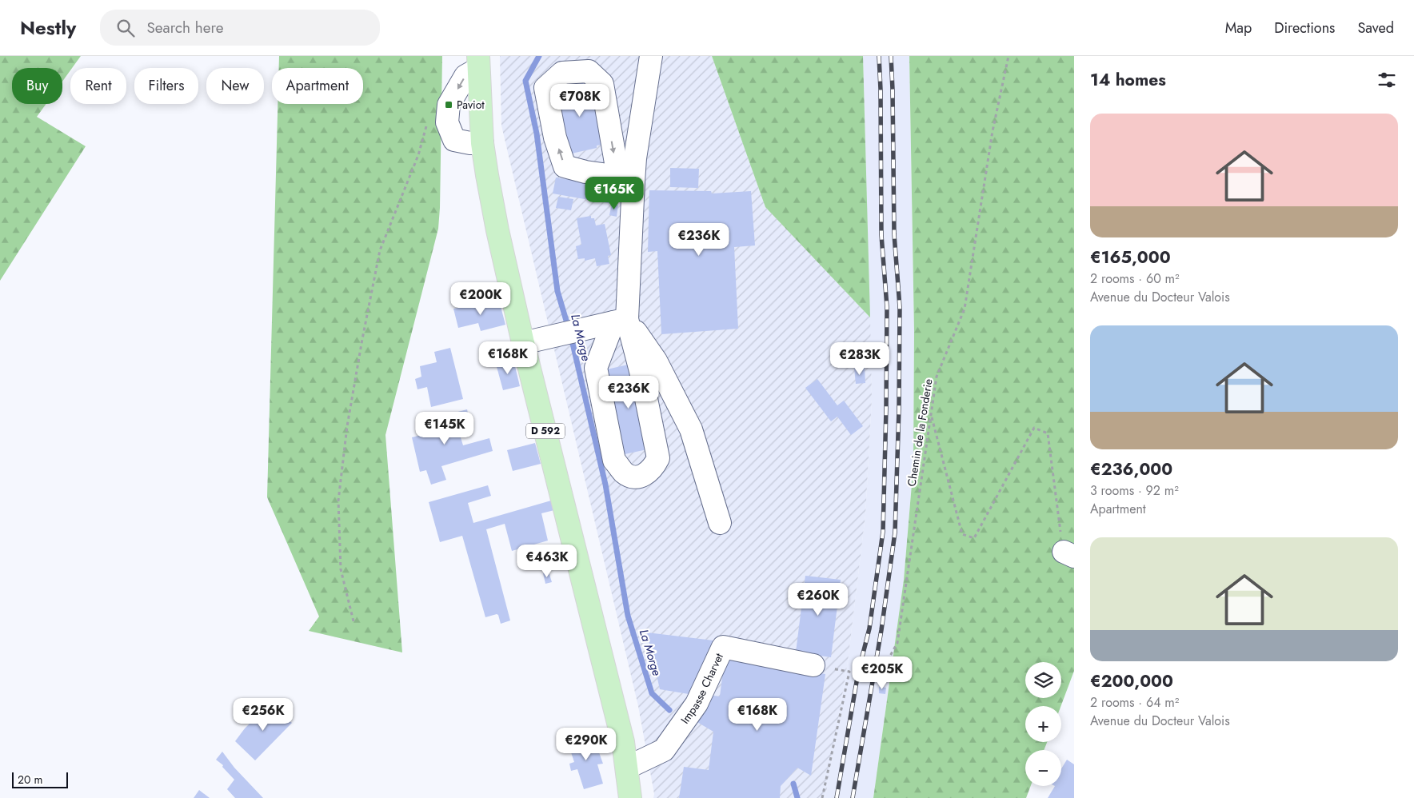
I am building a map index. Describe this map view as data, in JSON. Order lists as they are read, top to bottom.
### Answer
{
  "streets": {
    "main road": ["D 592"],
    "street": ["Impasse Charvet"],
    "path": ["Chemin de la Fonderie"]
  },
  "crossings": [
    ["D 592", "Impasse Charvet"]
  ],
  "water": ["La Morge"],
  "places": {
    "transit": ["Paviot"]
  },
  "scale_bar": "20 m",
  "page": {
    "header": "Nestly",
    "search": "Search here",
    "nav": ["Map", "Directions", "Saved"],
    "heading": "14 homes",
    "chip": [
      "Buy",
      "Rent",
      "Filters",
      "New",
      "Apartment"
    ],
    "price": [
      "€708K",
      "€165K",
      "€236K",
      "€200K",
      "€168K",
      "€283K",
      "€236K",
      "€145K",
      "€463K",
      "€260K",
      "€205K",
      "€256K",
      "€168K",
      "€290K"
    ],
    "list": [
      {
        "name": "€165,000",
        "note": "2 rooms · 60 m² · Avenue du Docteur Valois"
      },
      {
        "name": "€236,000",
        "note": "3 rooms · 92 m² · Apartment"
      },
      {
        "name": "€200,000",
        "note": "2 rooms · 64 m² · Avenue du Docteur Valois"
      }
    ],
    "map_buttons": ["+", "−"],
    "scale": "20 m"
  }
}
